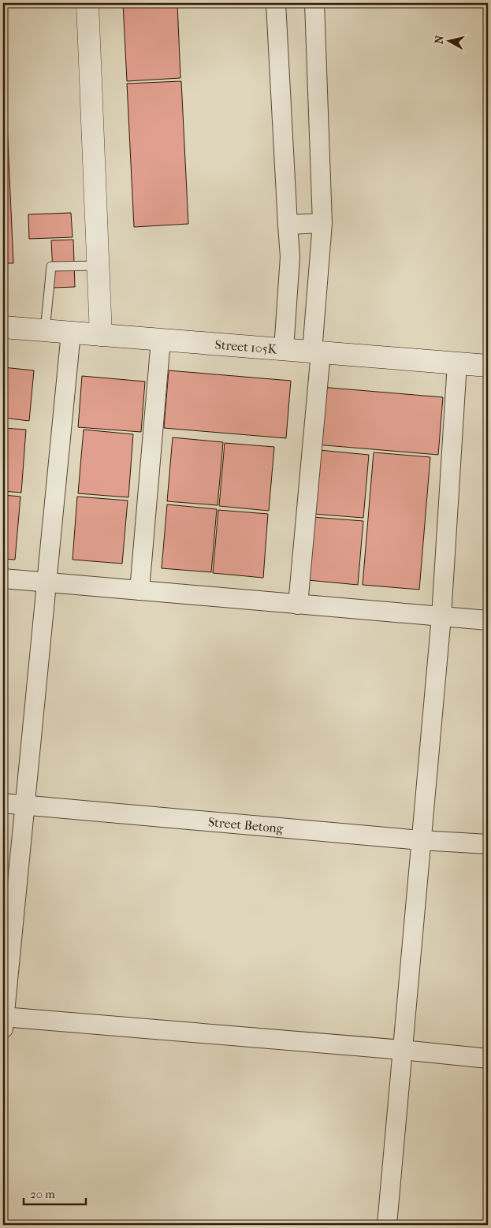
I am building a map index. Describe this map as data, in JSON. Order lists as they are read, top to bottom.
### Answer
{
  "streets": {
    "main road": ["Street 105K"],
    "street": ["Street Betong"]
  },
  "scale_bar": "20 m",
  "north": "left"
}
